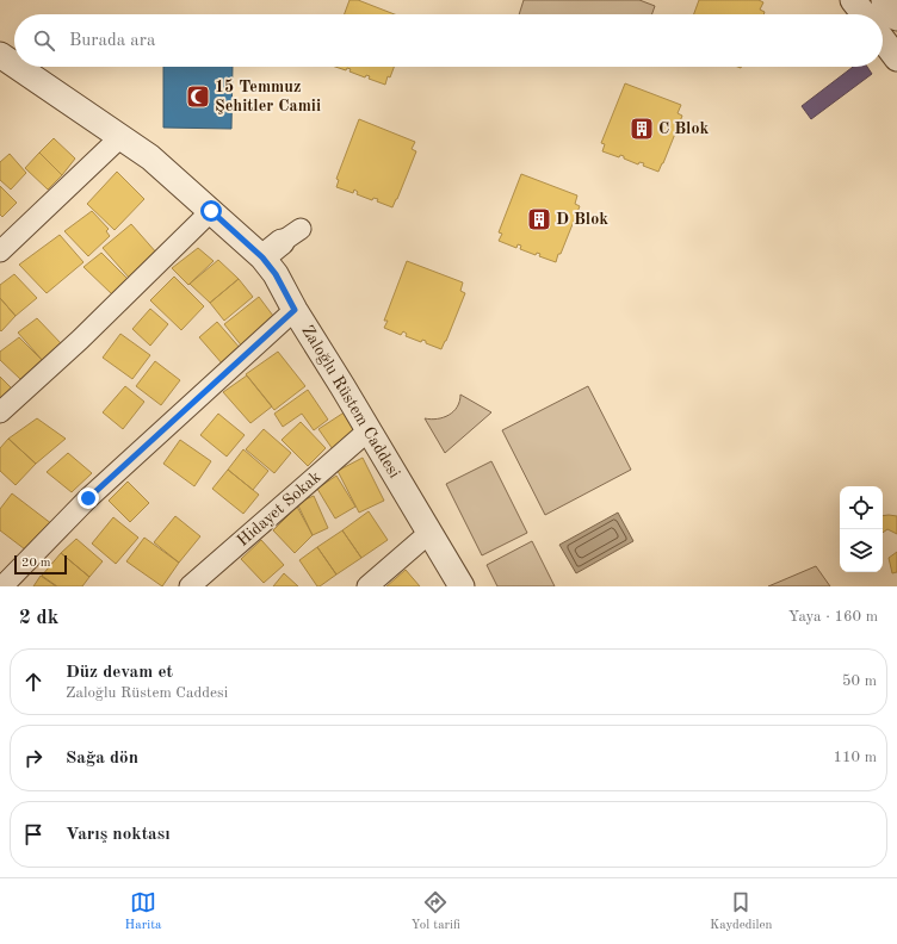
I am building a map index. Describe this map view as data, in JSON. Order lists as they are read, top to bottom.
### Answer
{
  "streets": {
    "street": ["Zaloğlu Rüstem Caddesi", "Hidayet Sokak"]
  },
  "crossings": [
    ["Zaloğlu Rüstem Caddesi", "Hidayet Sokak"]
  ],
  "places": {
    "mosque": ["15 Temmuz Şehitler Camii"],
    "building": ["C Blok", "D Blok"]
  },
  "scale_bar": "20 m",
  "page": {
    "search": "Burada ara",
    "scale": "20 m",
    "heading": ["2 dk", "Yaya · 160 m"],
    "list": [
      ["Düz devam et", "Zaloğlu Rüstem Caddesi", "50 m"],
      ["Sağa dön", "110 m"],
      "Varış noktası"
    ],
    "nav": ["Harita", "Yol tarifi", "Kaydedilen"]
  }
}
